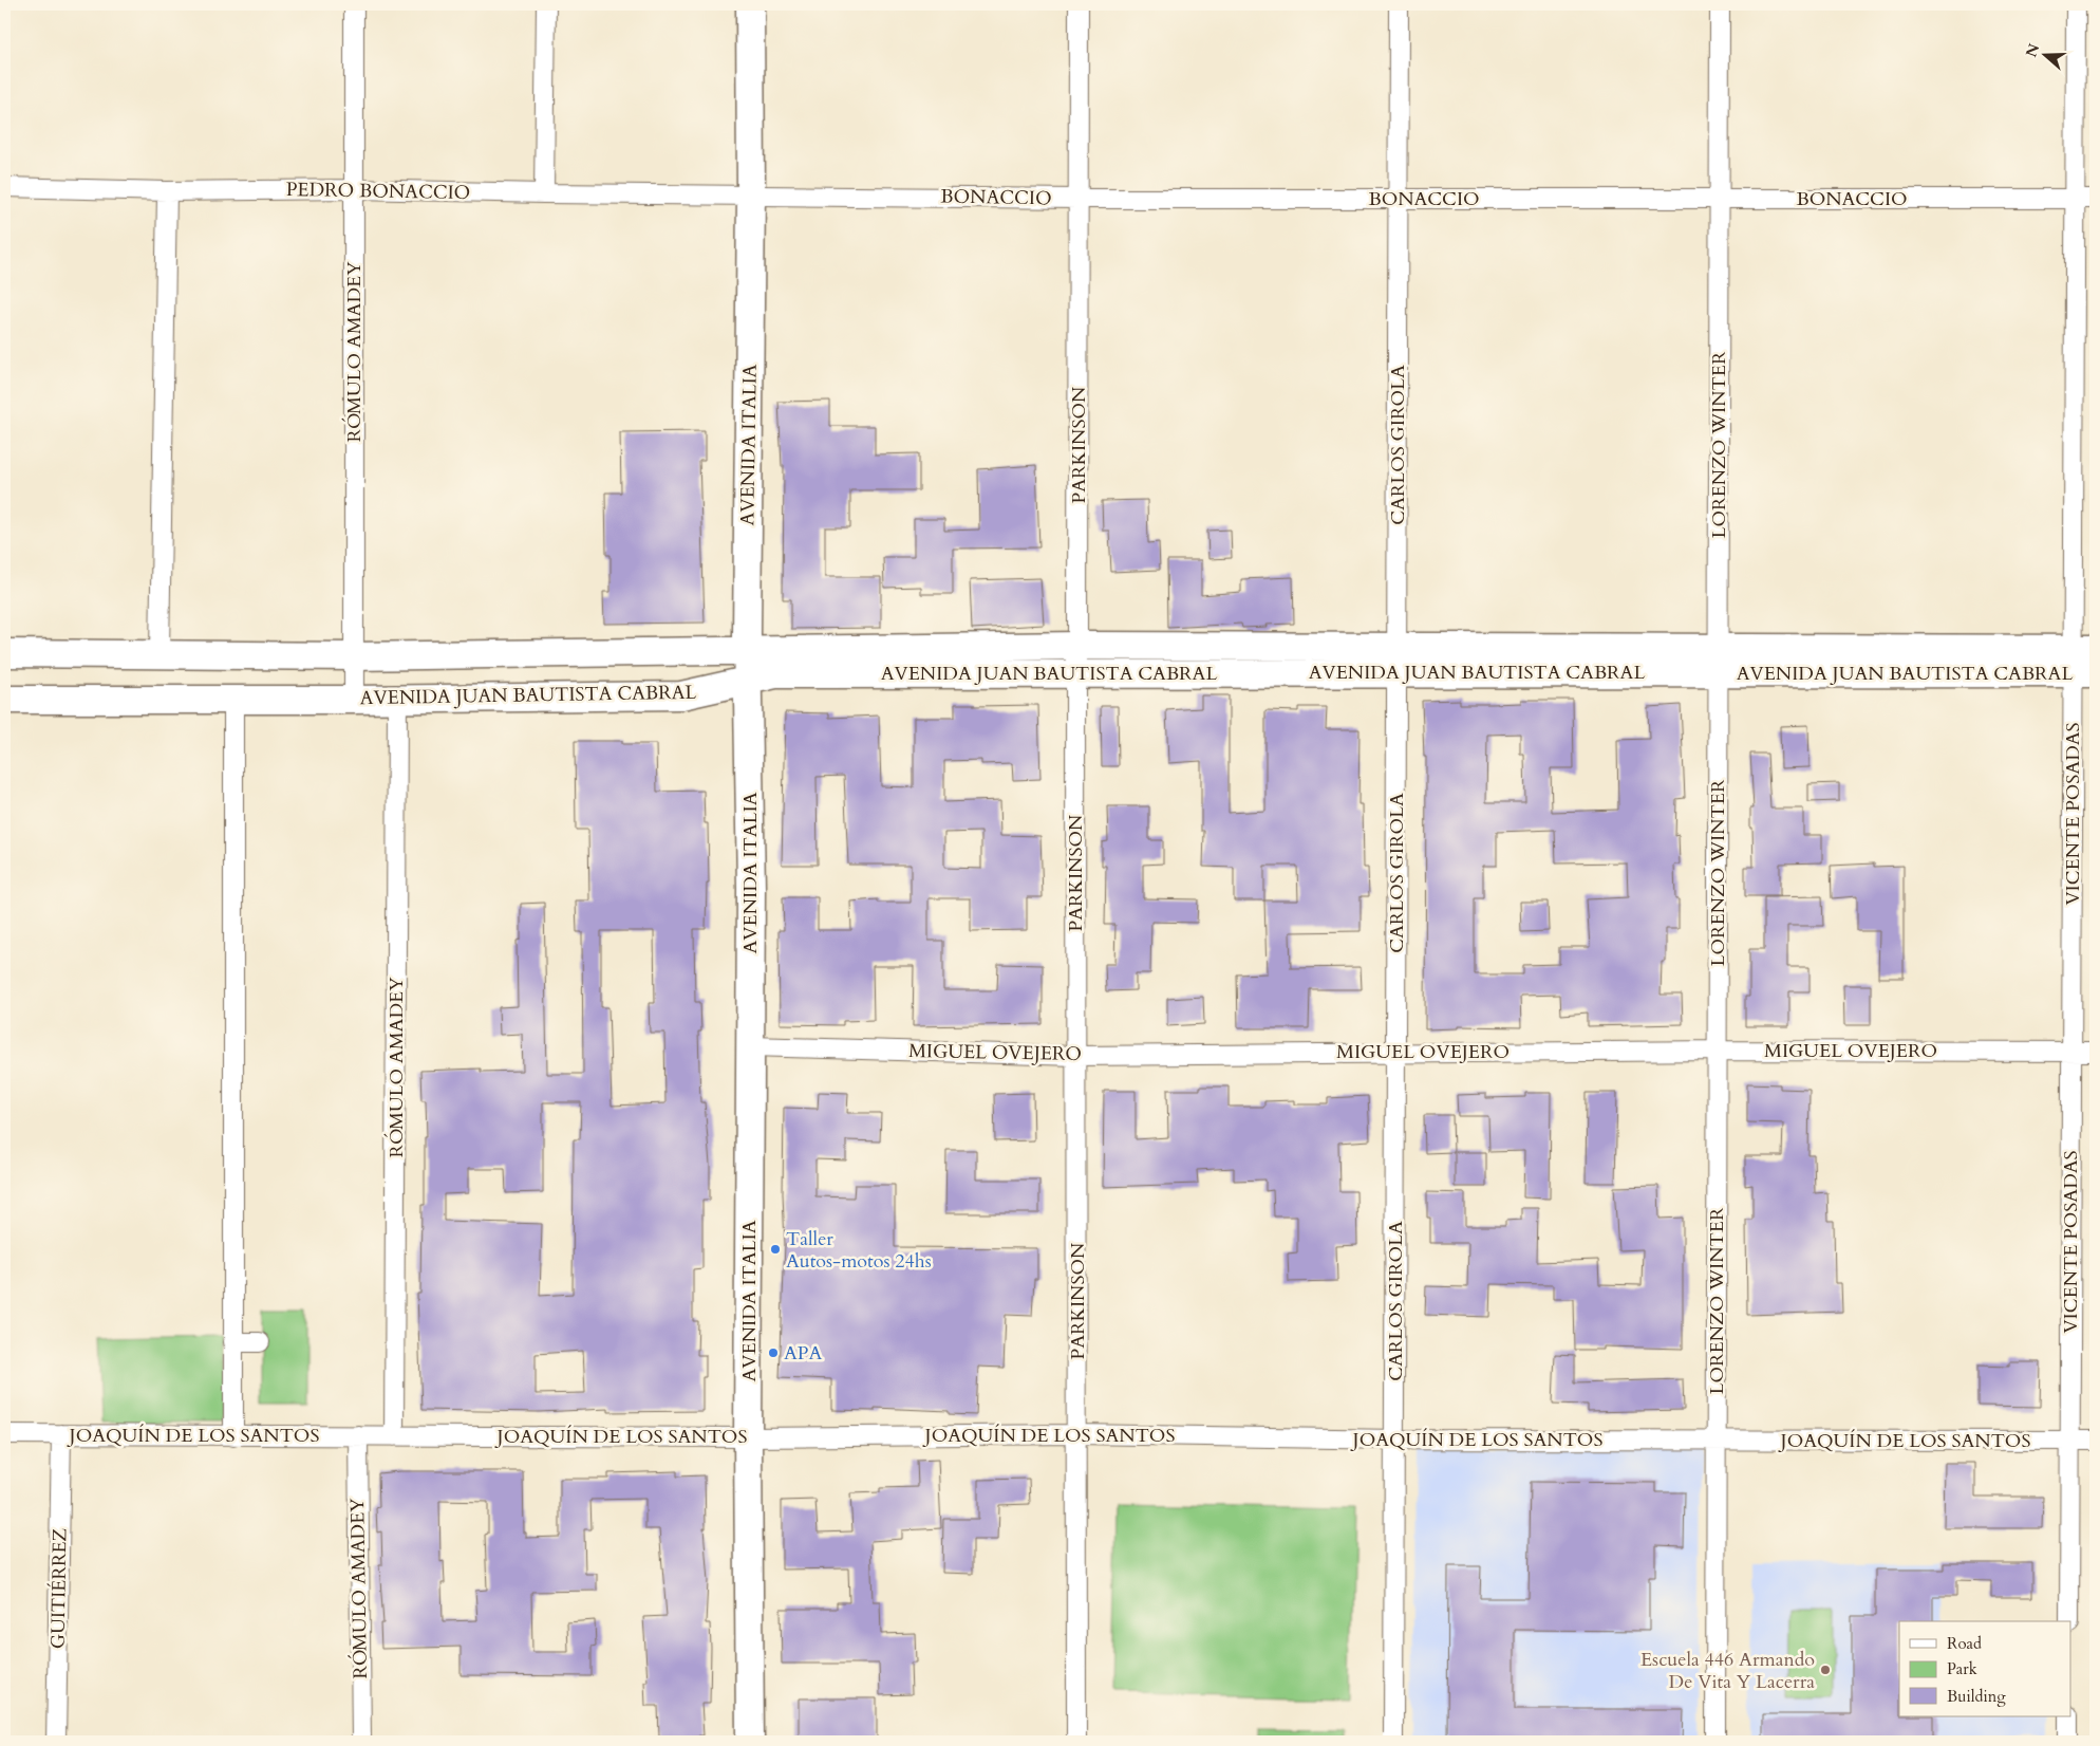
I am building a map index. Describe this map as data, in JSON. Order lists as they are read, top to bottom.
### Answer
{
  "streets": {
    "main road": ["AVENIDA ITALIA", "AVENIDA JUAN BAUTISTA CABRAL"],
    "street": [
      "PEDRO BONACCIO",
      "BONACCIO",
      "RÓMULO AMADEY",
      "PARKINSON",
      "CARLOS GIROLA",
      "LORENZO WINTER",
      "VICENTE POSADAS",
      "MIGUEL OVEJERO",
      "JOAQUÍN DE LOS SANTOS",
      "GUITIÉRREZ"
    ]
  },
  "crossings": [
    ["PEDRO BONACCIO", "BONACCIO"],
    ["PEDRO BONACCIO", "RÓMULO AMADEY"],
    ["PEDRO BONACCIO", "AVENIDA ITALIA"],
    ["BONACCIO", "AVENIDA ITALIA"],
    ["BONACCIO", "PARKINSON"],
    ["BONACCIO", "CARLOS GIROLA"],
    ["BONACCIO", "LORENZO WINTER"],
    ["BONACCIO", "VICENTE POSADAS"],
    ["RÓMULO AMADEY", "AVENIDA JUAN BAUTISTA CABRAL"],
    ["RÓMULO AMADEY", "JOAQUÍN DE LOS SANTOS"],
    ["AVENIDA ITALIA", "AVENIDA JUAN BAUTISTA CABRAL"],
    ["AVENIDA ITALIA", "MIGUEL OVEJERO"],
    ["AVENIDA ITALIA", "JOAQUÍN DE LOS SANTOS"],
    ["PARKINSON", "AVENIDA JUAN BAUTISTA CABRAL"],
    ["PARKINSON", "MIGUEL OVEJERO"],
    ["PARKINSON", "JOAQUÍN DE LOS SANTOS"],
    ["CARLOS GIROLA", "AVENIDA JUAN BAUTISTA CABRAL"],
    ["CARLOS GIROLA", "MIGUEL OVEJERO"],
    ["CARLOS GIROLA", "JOAQUÍN DE LOS SANTOS"],
    ["LORENZO WINTER", "AVENIDA JUAN BAUTISTA CABRAL"],
    ["LORENZO WINTER", "MIGUEL OVEJERO"],
    ["LORENZO WINTER", "JOAQUÍN DE LOS SANTOS"],
    ["AVENIDA JUAN BAUTISTA CABRAL", "VICENTE POSADAS"],
    ["VICENTE POSADAS", "MIGUEL OVEJERO"],
    ["VICENTE POSADAS", "JOAQUÍN DE LOS SANTOS"],
    ["JOAQUÍN DE LOS SANTOS", "GUITIÉRREZ"]
  ],
  "places": ["Taller Autos-motos 24hs", "APA", "Escuela 446 Armando De Vita Y Lacerra"],
  "legend": ["Road", "Park", "Building"],
  "north": "left"
}
